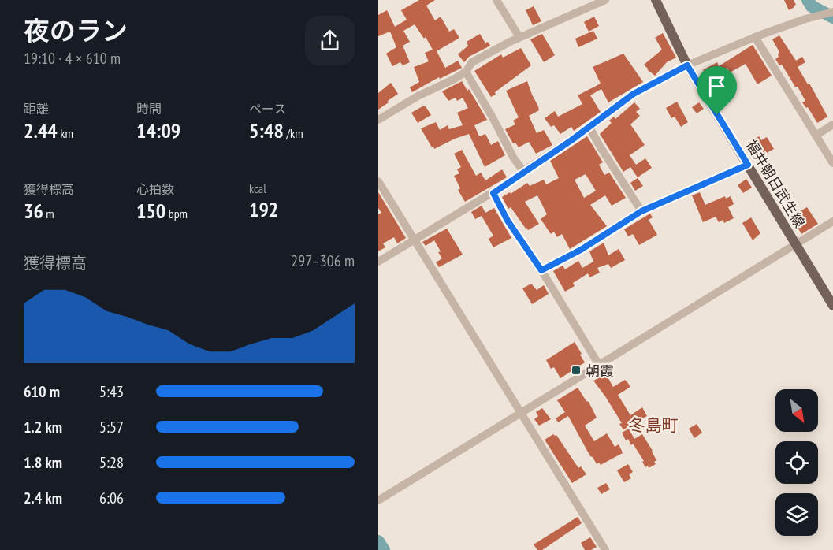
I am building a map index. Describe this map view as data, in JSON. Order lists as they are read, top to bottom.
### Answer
{
  "streets": {
    "main road": ["福井朝日武生線"]
  },
  "districts": ["冬島町"],
  "places": {
    "transit": ["朝霞"]
  },
  "north": "bottom right",
  "page": {
    "heading": ["夜のラン", "19:10 · 4 × 610 m"],
    "stats": [
      ["距離", "2.44 km"],
      ["時間", "14:09"],
      ["ペース", "5:48 /km"],
      ["獲得標高", "36 m"],
      ["心拍数", "150 bpm"],
      ["kcal", "192"]
    ],
    "chart": ["獲得標高", "297–306 m"],
    "list": [
      {
        "name": "610 m",
        "note": "5:43"
      },
      {
        "name": "1.2 km",
        "note": "5:57"
      },
      {
        "name": "1.8 km",
        "note": "5:28"
      },
      {
        "name": "2.4 km",
        "note": "6:06"
      }
    ]
  }
}
